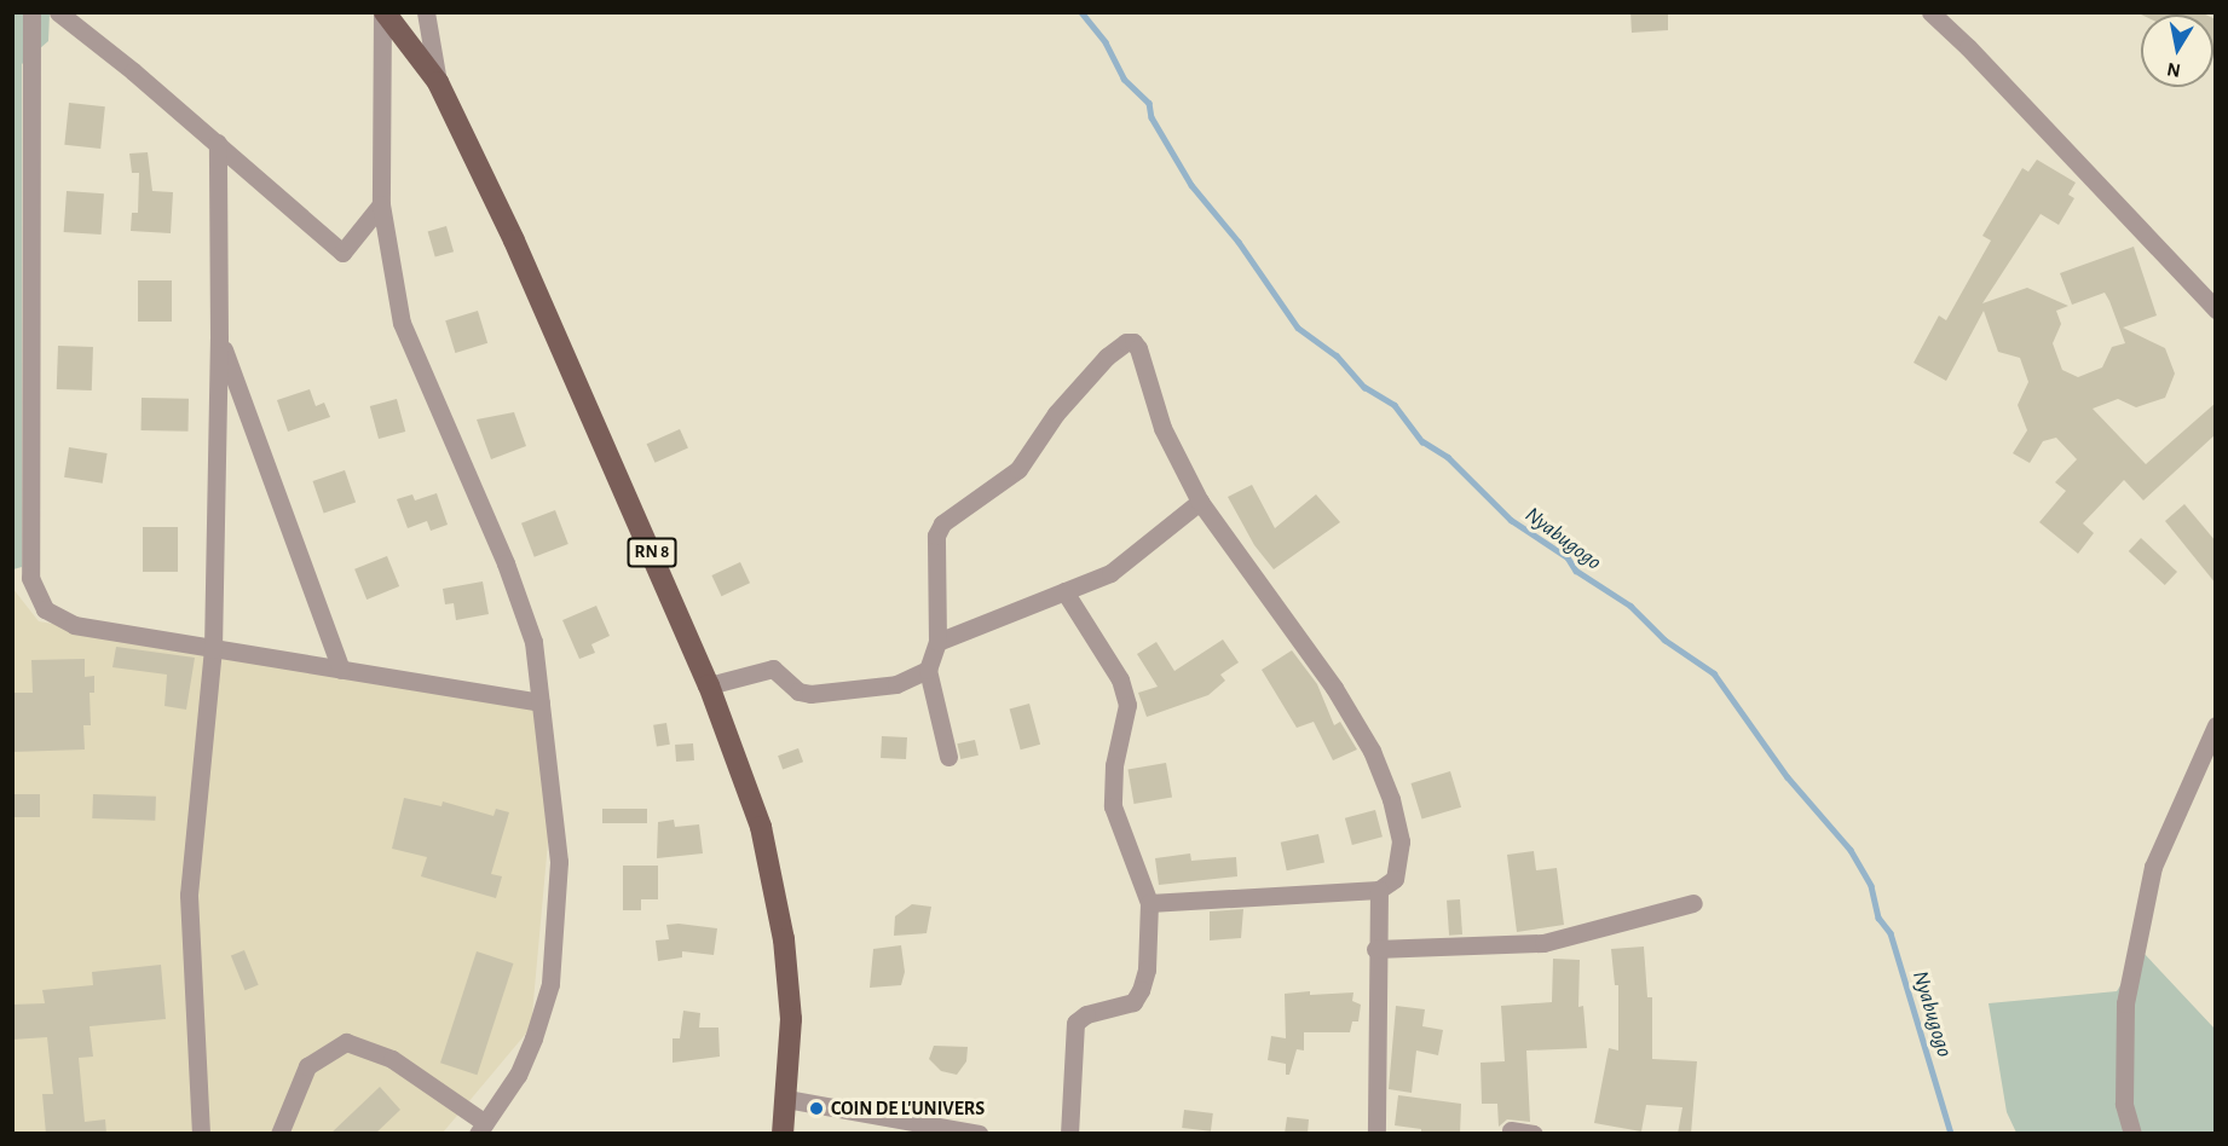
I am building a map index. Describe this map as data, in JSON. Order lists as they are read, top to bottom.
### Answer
{
  "streets": {
    "main road": ["RN 8"]
  },
  "water": ["Nyabugogo"],
  "places": ["COIN DE L'UNIVERS"],
  "north": "bottom"
}
